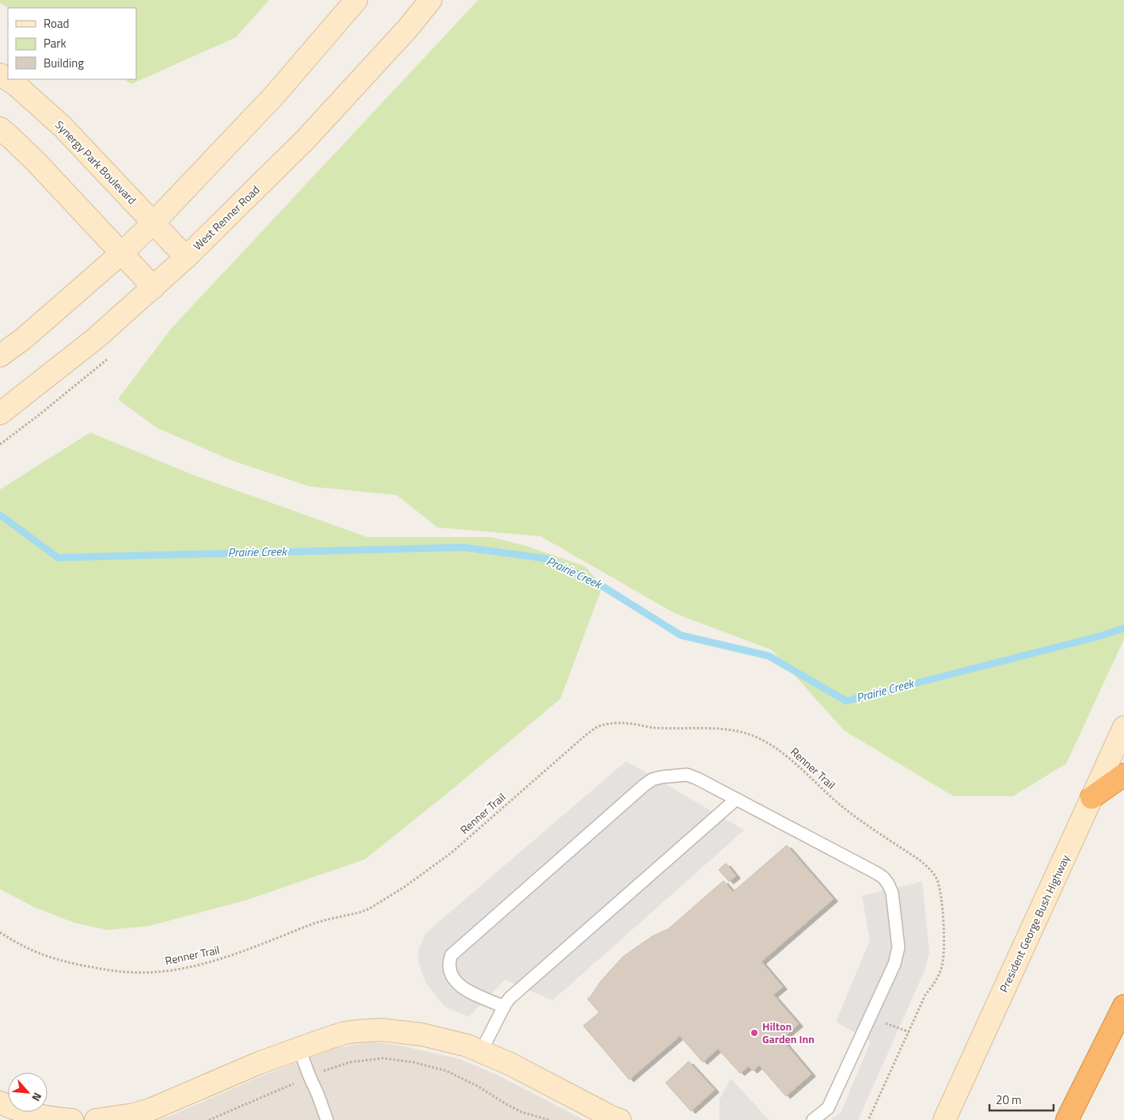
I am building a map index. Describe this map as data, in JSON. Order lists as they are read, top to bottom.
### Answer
{
  "streets": {
    "main road": ["Synergy Park Boulevard", "West Renner Road", "President George Bush Highway"],
    "path": ["Renner Trail"]
  },
  "crossings": [
    ["Synergy Park Boulevard", "West Renner Road"]
  ],
  "water": ["Prairie Creek"],
  "places": ["Hilton Garden Inn"],
  "legend": ["Road", "Park", "Building"],
  "scale_bar": "20 m",
  "north": "bottom right"
}
